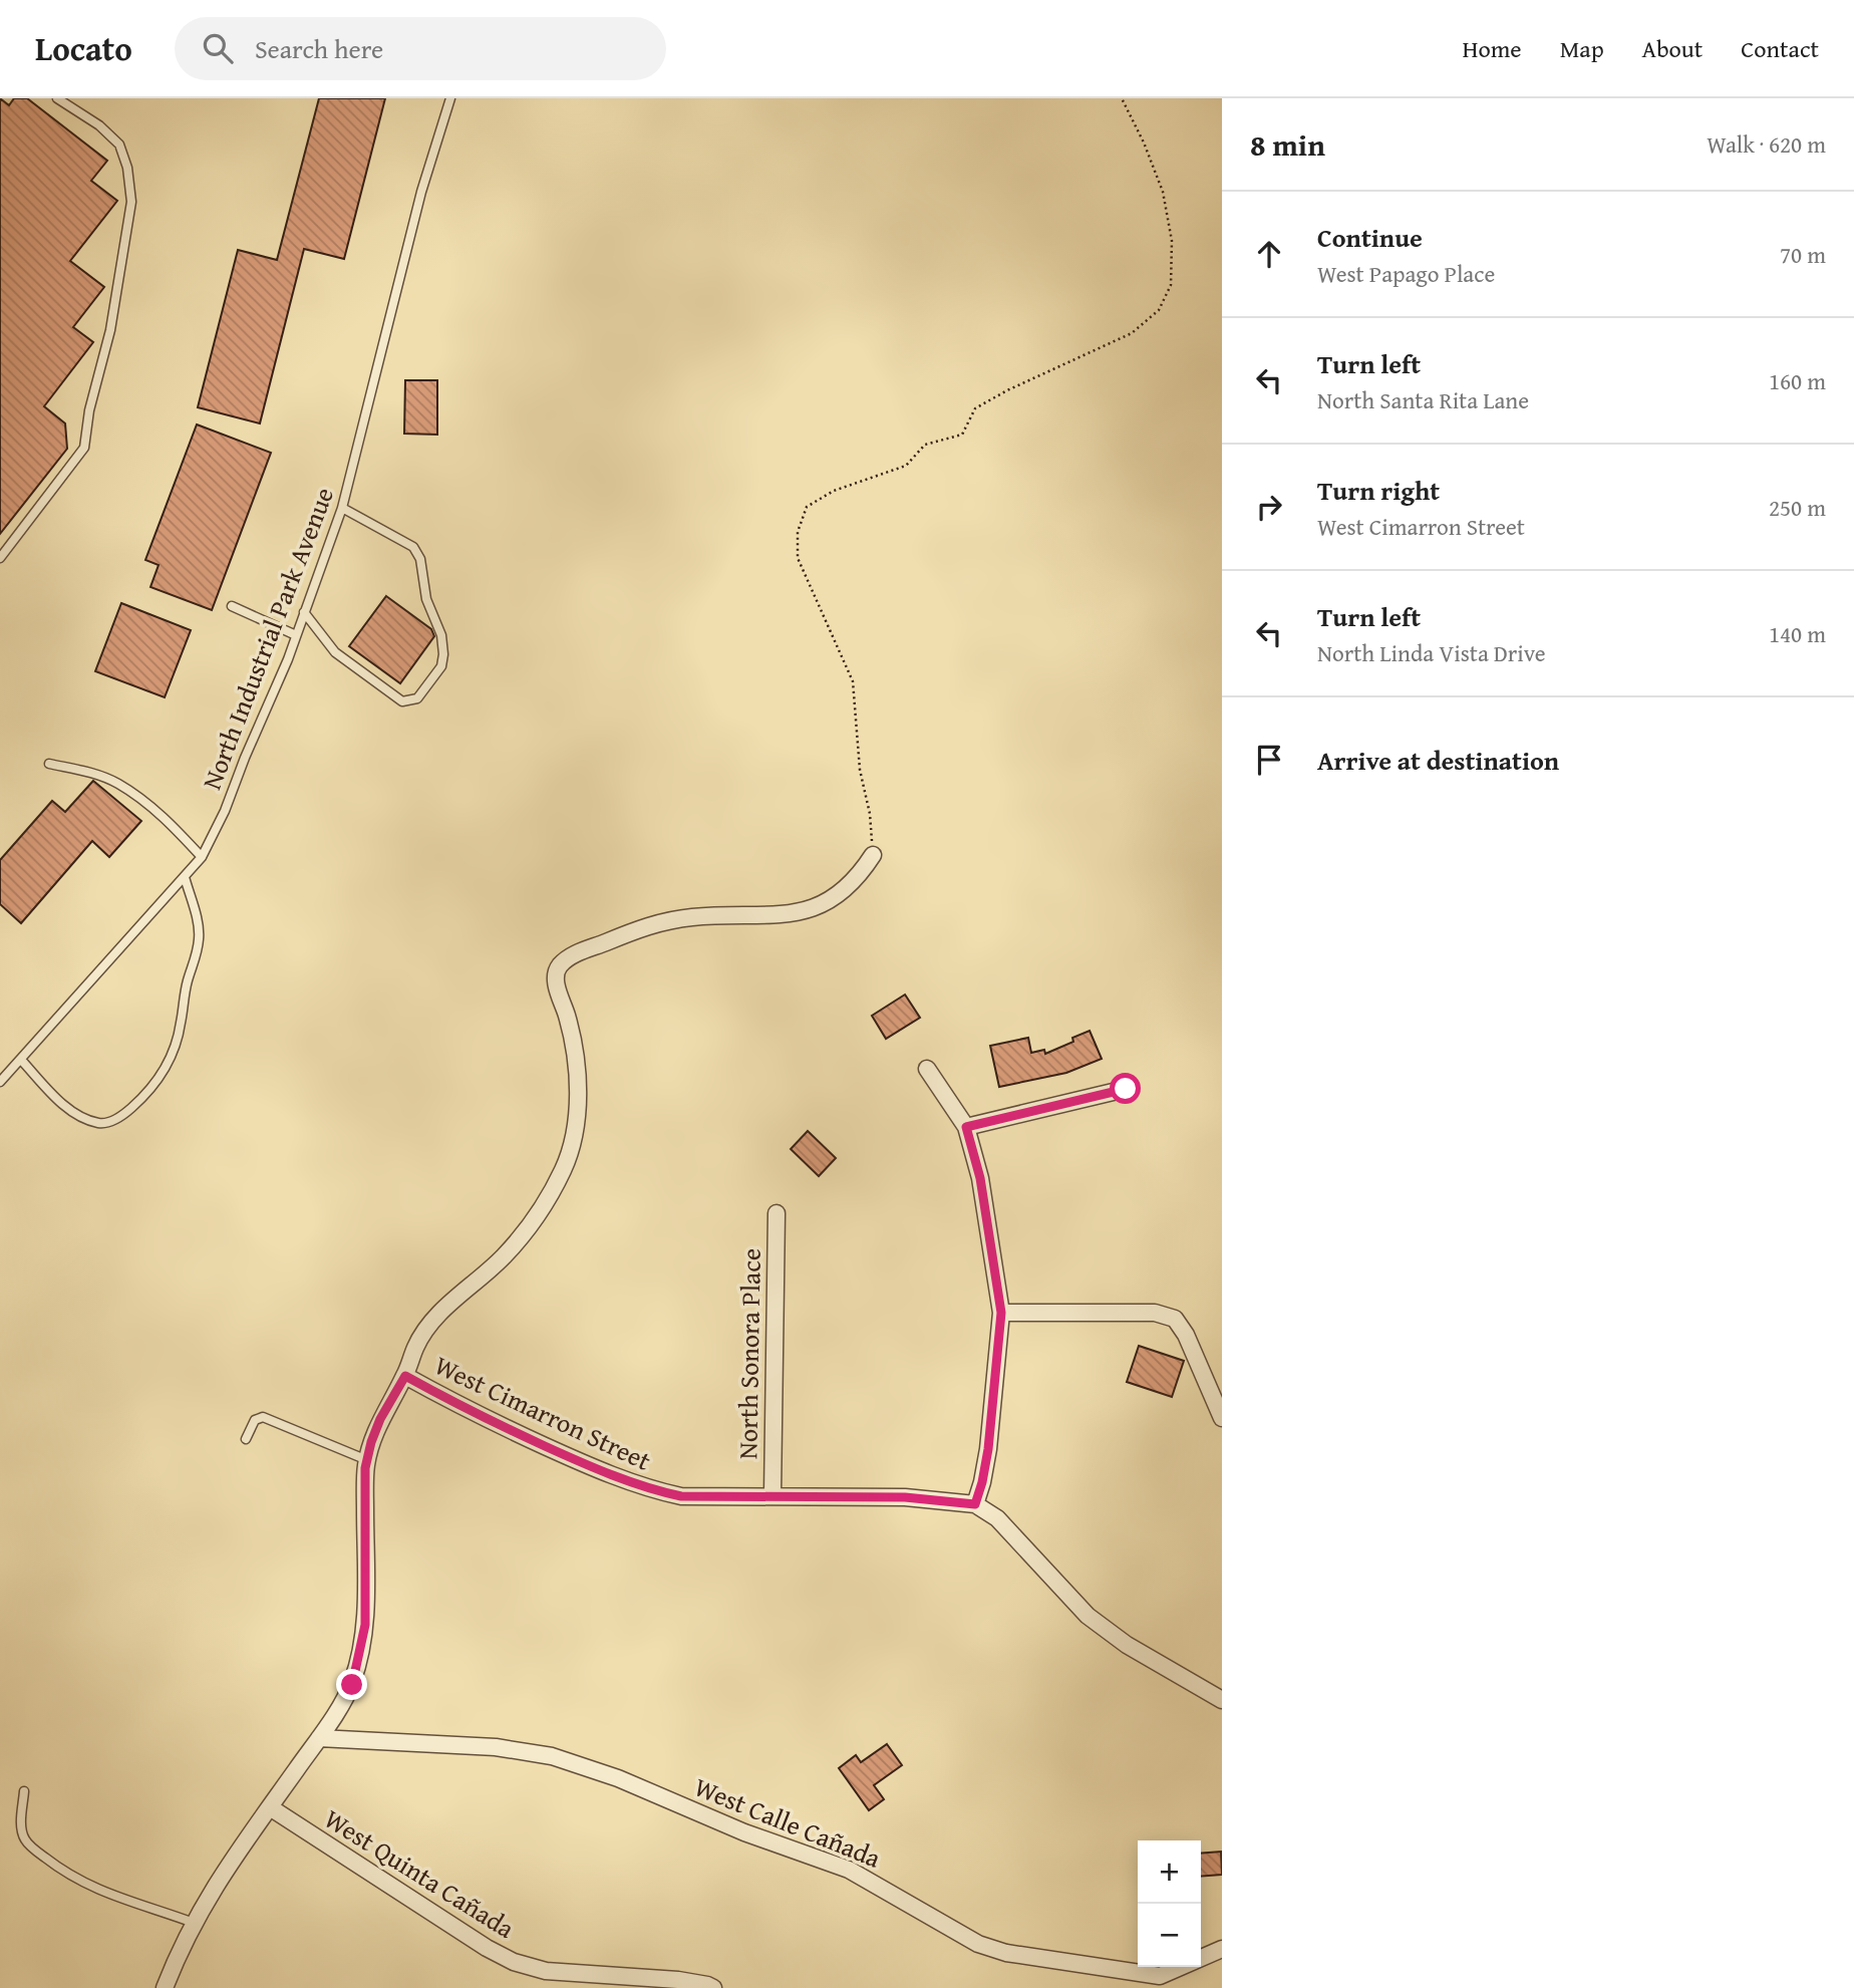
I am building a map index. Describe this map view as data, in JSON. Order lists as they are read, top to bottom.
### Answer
{
  "streets": {
    "street": [
      "North Sonora Place",
      "West Cimarron Street",
      "West Calle Cañada",
      "West Quinta Cañada"
    ],
    "lane": ["North Industrial Park Avenue"]
  },
  "crossings": [
    ["North Sonora Place", "West Cimarron Street"]
  ],
  "page": {
    "header": "Locato",
    "search": "Search here",
    "nav": [
      "Home",
      "Map",
      "About",
      "Contact"
    ],
    "heading": ["8 min", "Walk · 620 m"],
    "list": [
      ["Continue", "West Papago Place", "70 m"],
      ["Turn left", "North Santa Rita Lane", "160 m"],
      ["Turn right", "West Cimarron Street", "250 m"],
      ["Turn left", "North Linda Vista Drive", "140 m"],
      "Arrive at destination"
    ],
    "map_buttons": ["+", "−"]
  }
}
